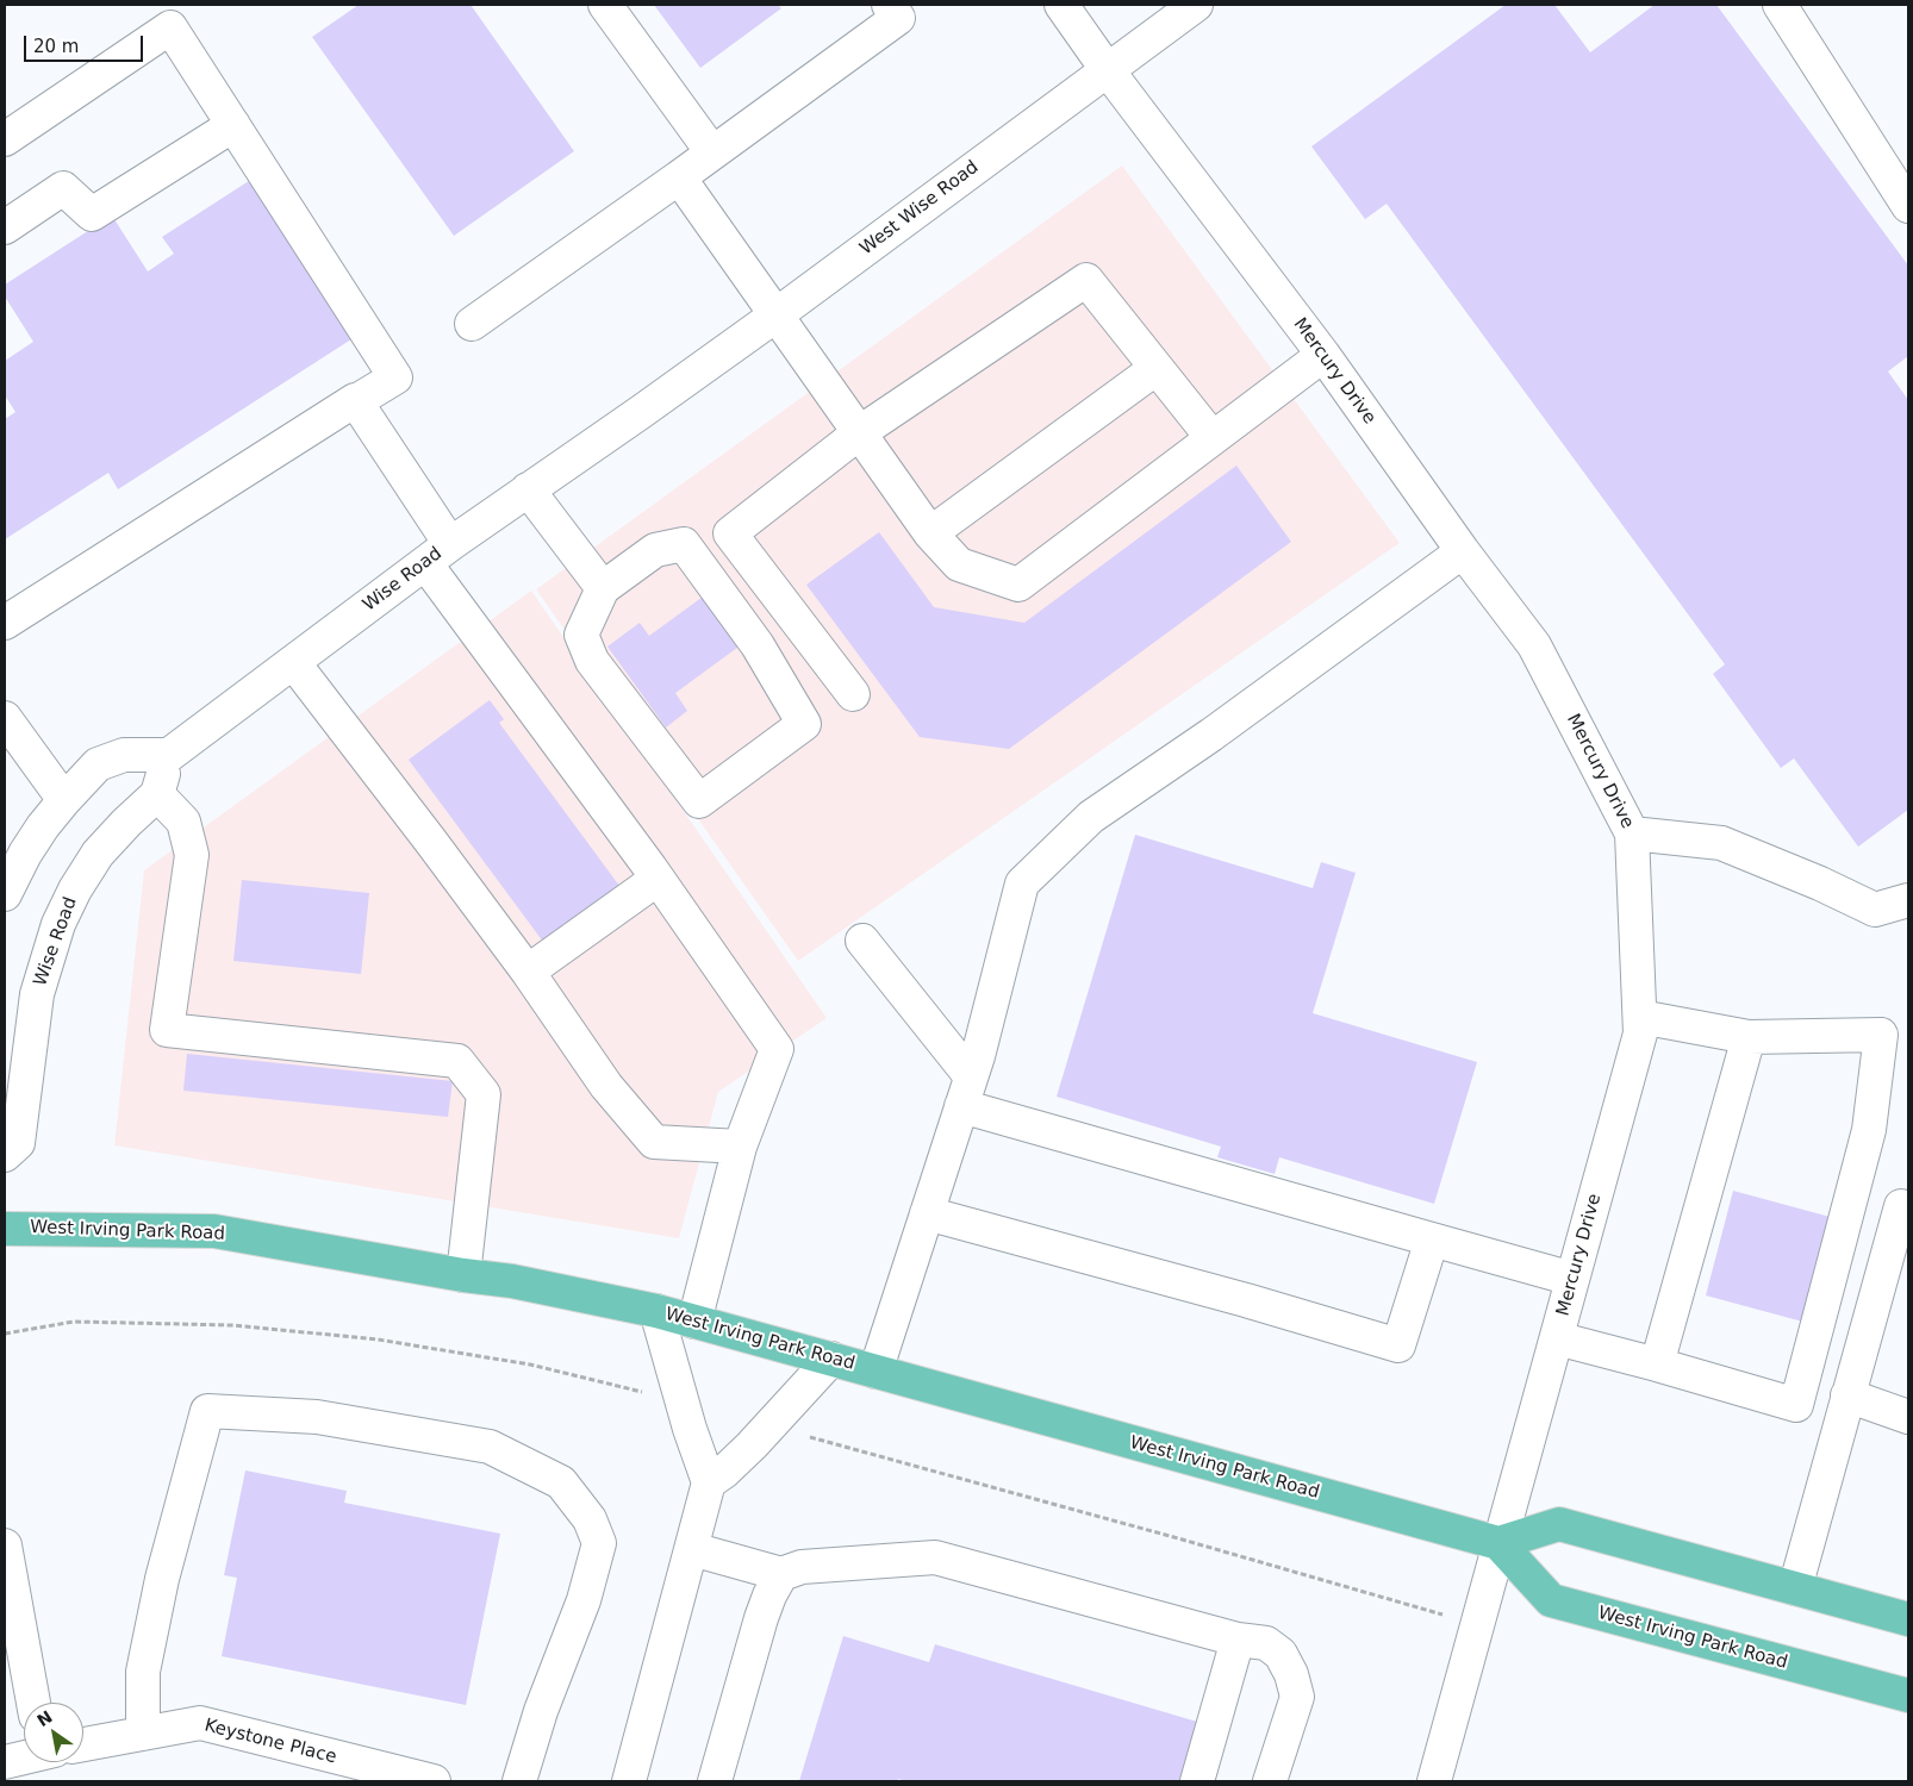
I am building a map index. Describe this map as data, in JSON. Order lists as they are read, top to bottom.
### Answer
{
  "streets": {
    "main road": ["West Irving Park Road"],
    "street": [
      "West Wise Road",
      "Mercury Drive",
      "Wise Road",
      "Keystone Place"
    ]
  },
  "crossings": [
    ["West Wise Road", "Mercury Drive"],
    ["West Wise Road", "Wise Road"],
    ["Mercury Drive", "West Irving Park Road"]
  ],
  "scale_bar": "20 m",
  "north": "top left"
}
